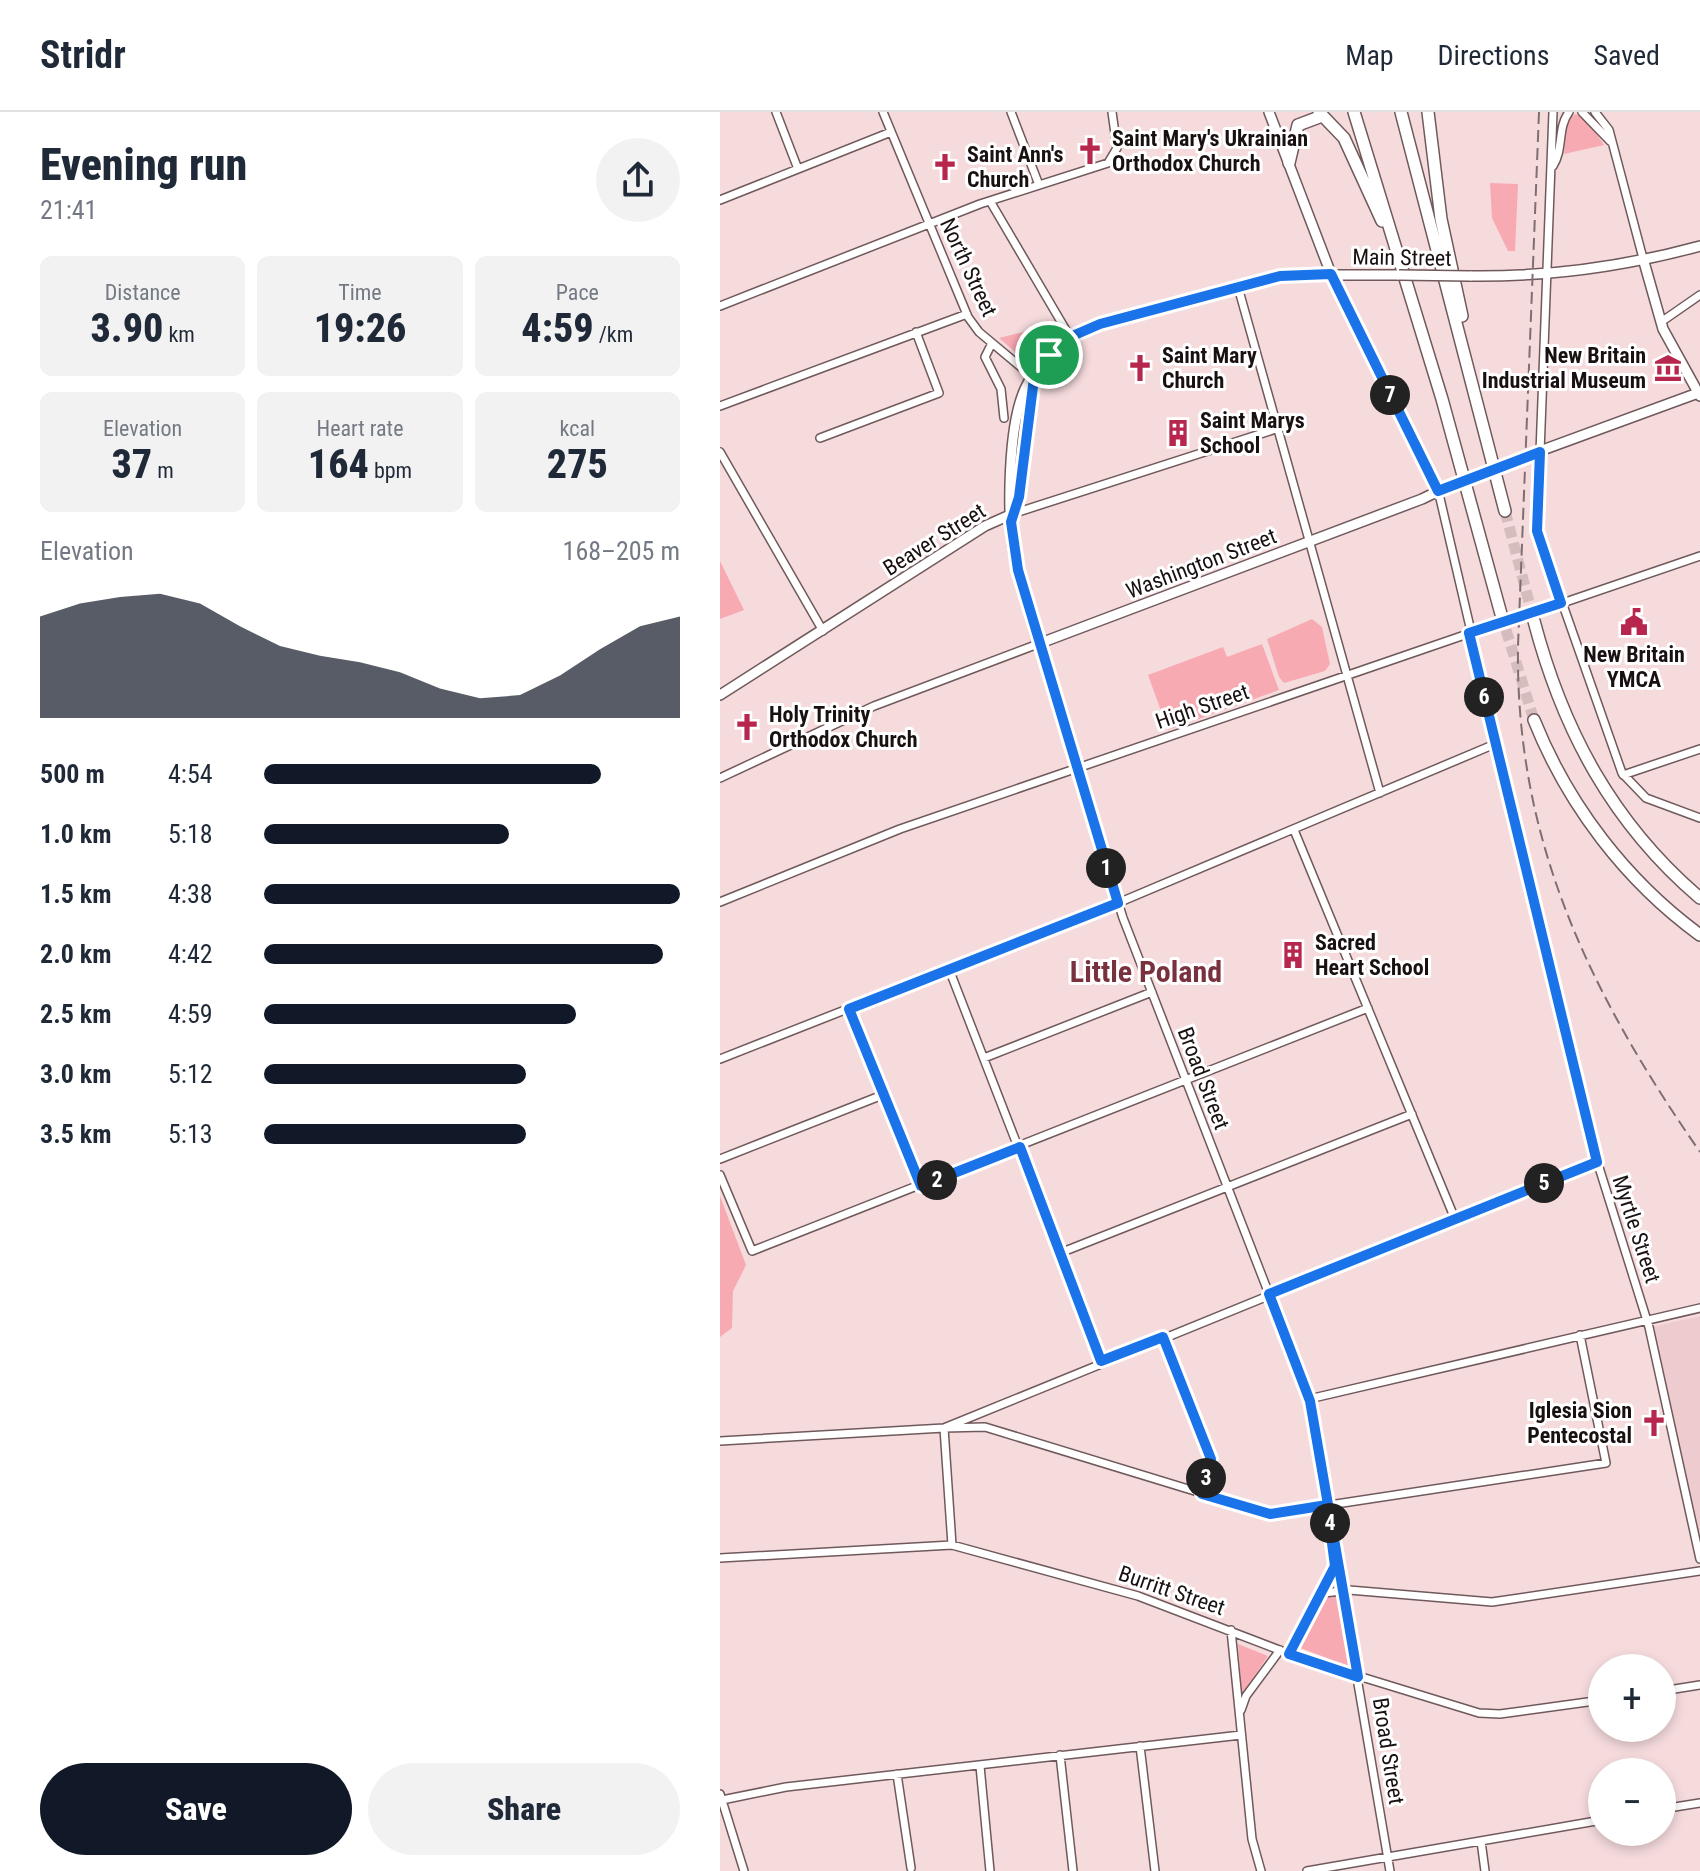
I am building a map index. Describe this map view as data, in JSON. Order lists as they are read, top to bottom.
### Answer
{
  "streets": {
    "main road": [
      "Main Street",
      "Beaver Street",
      "Washington Street",
      "Broad Street"
    ],
    "street": [
      "North Street",
      "High Street",
      "Myrtle Street",
      "Burritt Street"
    ]
  },
  "crossings": [
    ["Main Street", "North Street"],
    ["Main Street", "Beaver Street"],
    ["Main Street", "Broad Street"],
    ["Main Street", "Myrtle Street"],
    ["Beaver Street", "Broad Street"],
    ["Washington Street", "Broad Street"],
    ["Washington Street", "Myrtle Street"],
    ["High Street", "Broad Street"],
    ["High Street", "Myrtle Street"],
    ["Broad Street", "Burritt Street"]
  ],
  "districts": ["Little Poland"],
  "places": {
    "church": [
      "Saint Mary's Ukrainian Orthodox Church",
      "Saint Ann's Church",
      "Saint Mary Church",
      "Holy Trinity Orthodox Church",
      "Iglesia Sion Pentecostal"
    ],
    "museum": ["New Britain Industrial Museum"],
    "building": ["Saint Marys School", "Sacred Heart School"],
    "public building": ["New Britain YMCA"]
  },
  "page": {
    "header": "Stridr",
    "nav": ["Map", "Directions", "Saved"],
    "heading": ["Evening run", "21:41"],
    "stats": [
      ["Distance", "3.90 km"],
      ["Time", "19:26"],
      ["Pace", "4:59 /km"],
      ["Elevation", "37 m"],
      ["Heart rate", "164 bpm"],
      ["kcal", "275"]
    ],
    "pins": [
      "7",
      "6",
      "1",
      "2",
      "5",
      "3",
      "4"
    ],
    "chart": ["Elevation", "168–205 m"],
    "list": [
      {
        "name": "500 m",
        "note": "4:54"
      },
      {
        "name": "1.0 km",
        "note": "5:18"
      },
      {
        "name": "1.5 km",
        "note": "4:38"
      },
      {
        "name": "2.0 km",
        "note": "4:42"
      },
      {
        "name": "2.5 km",
        "note": "4:59"
      },
      {
        "name": "3.0 km",
        "note": "5:12"
      },
      {
        "name": "3.5 km",
        "note": "5:13"
      }
    ],
    "map_buttons": ["+", "−"],
    "buttons": ["Save", "Share"]
  }
}
